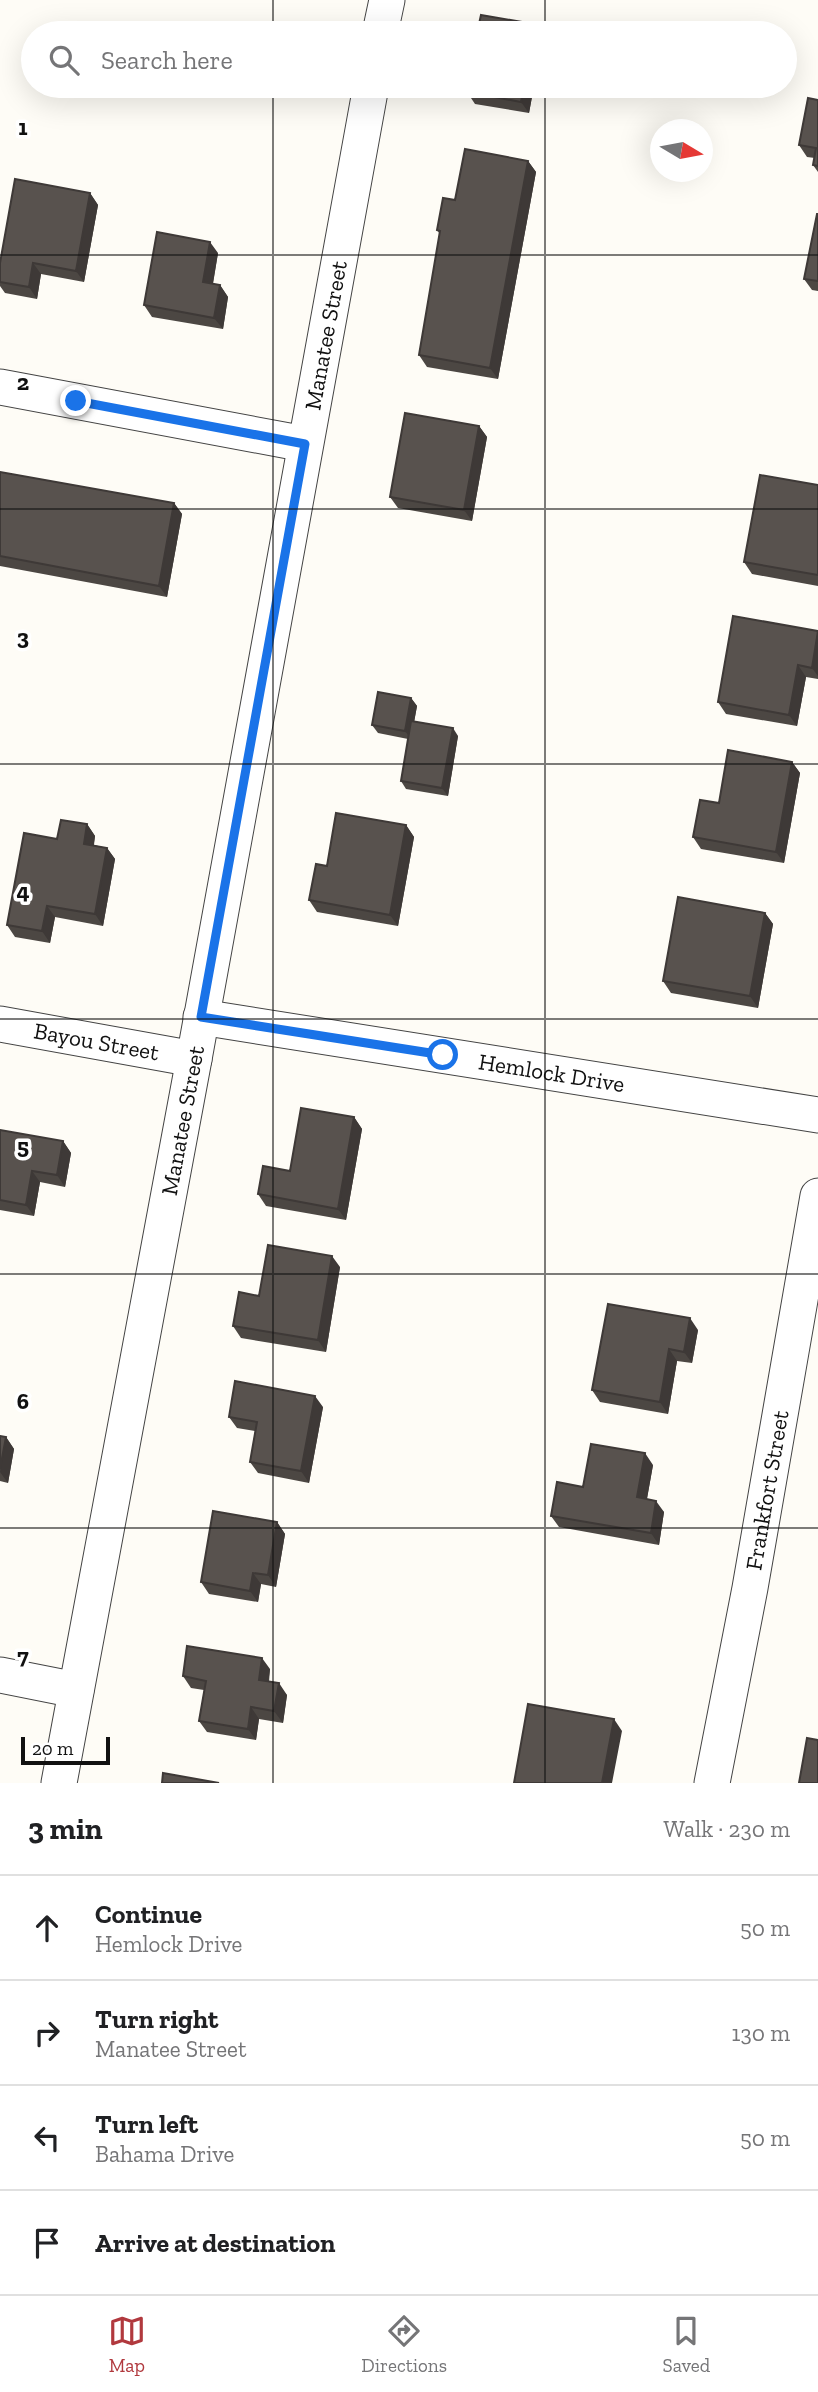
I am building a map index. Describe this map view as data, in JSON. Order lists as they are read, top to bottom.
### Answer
{
  "streets": {
    "street": [
      "Manatee Street",
      "Bayou Street",
      "Hemlock Drive",
      "Frankfort Street"
    ]
  },
  "crossings": [
    ["Manatee Street", "Bayou Street"],
    ["Manatee Street", "Hemlock Drive"]
  ],
  "scale_bar": "20 m",
  "north": "right",
  "page": {
    "search": "Search here",
    "scale": "20 m",
    "heading": ["3 min", "Walk · 230 m"],
    "list": [
      ["Continue", "Hemlock Drive", "50 m"],
      ["Turn right", "Manatee Street", "130 m"],
      ["Turn left", "Bahama Drive", "50 m"],
      "Arrive at destination"
    ],
    "nav": ["Map", "Directions", "Saved"]
  },
  "grid": {
    "rows": [
      "1",
      "2",
      "3",
      "4",
      "5",
      "6",
      "7"
    ]
  }
}
